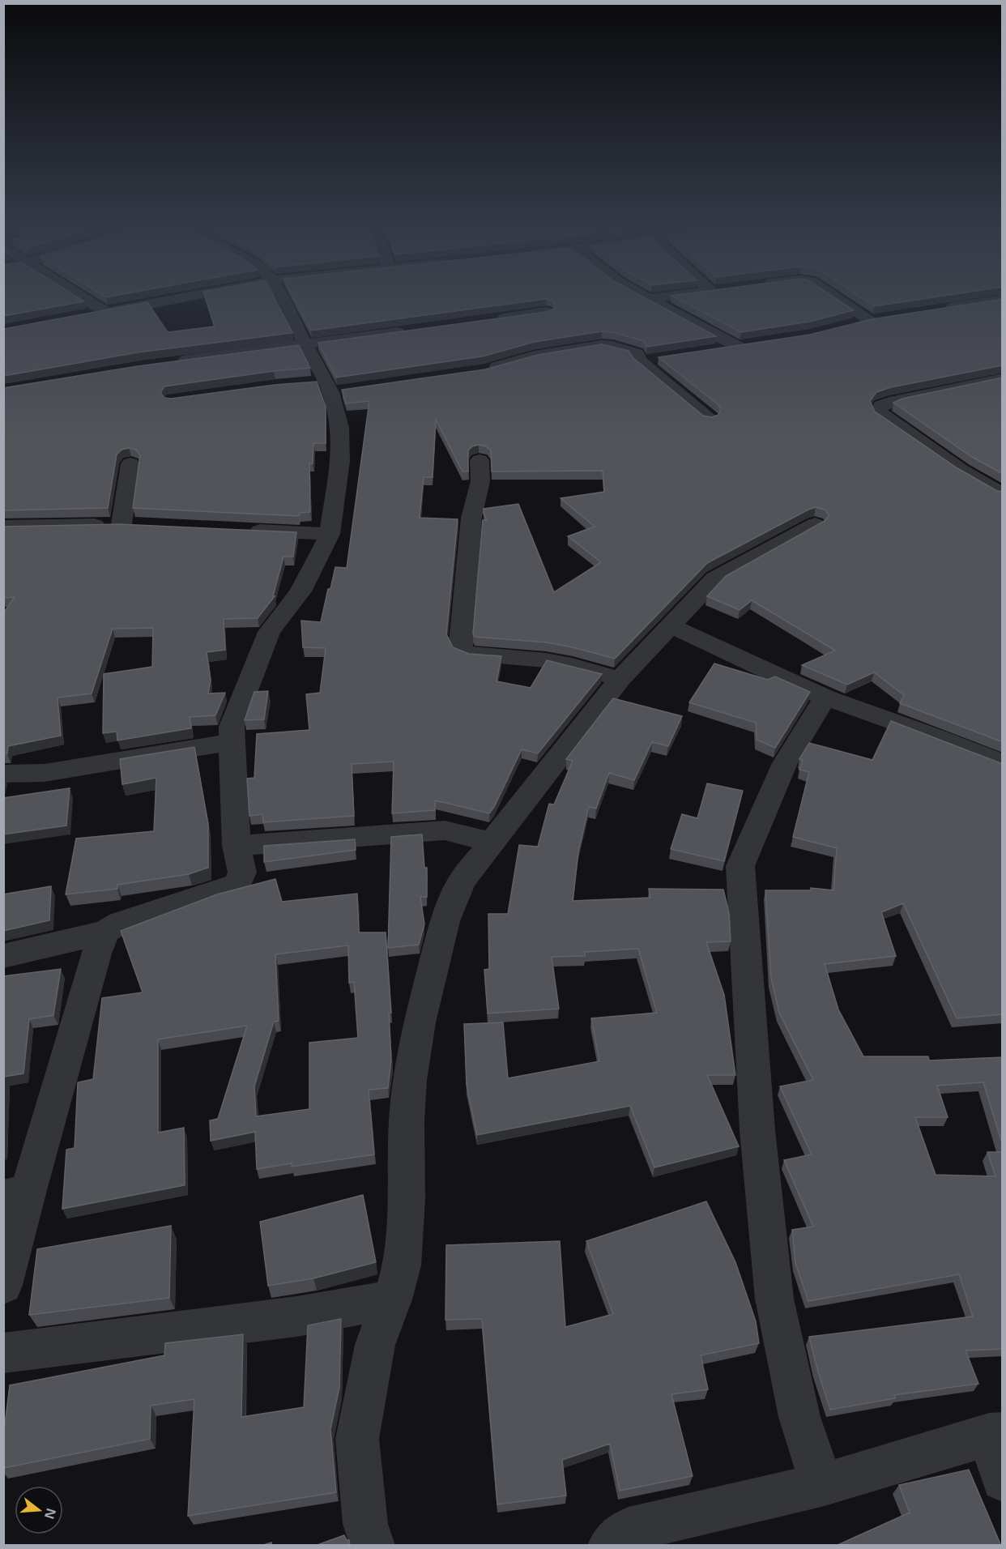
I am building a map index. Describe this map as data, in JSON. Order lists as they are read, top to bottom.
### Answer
{
  "north": "right"
}
